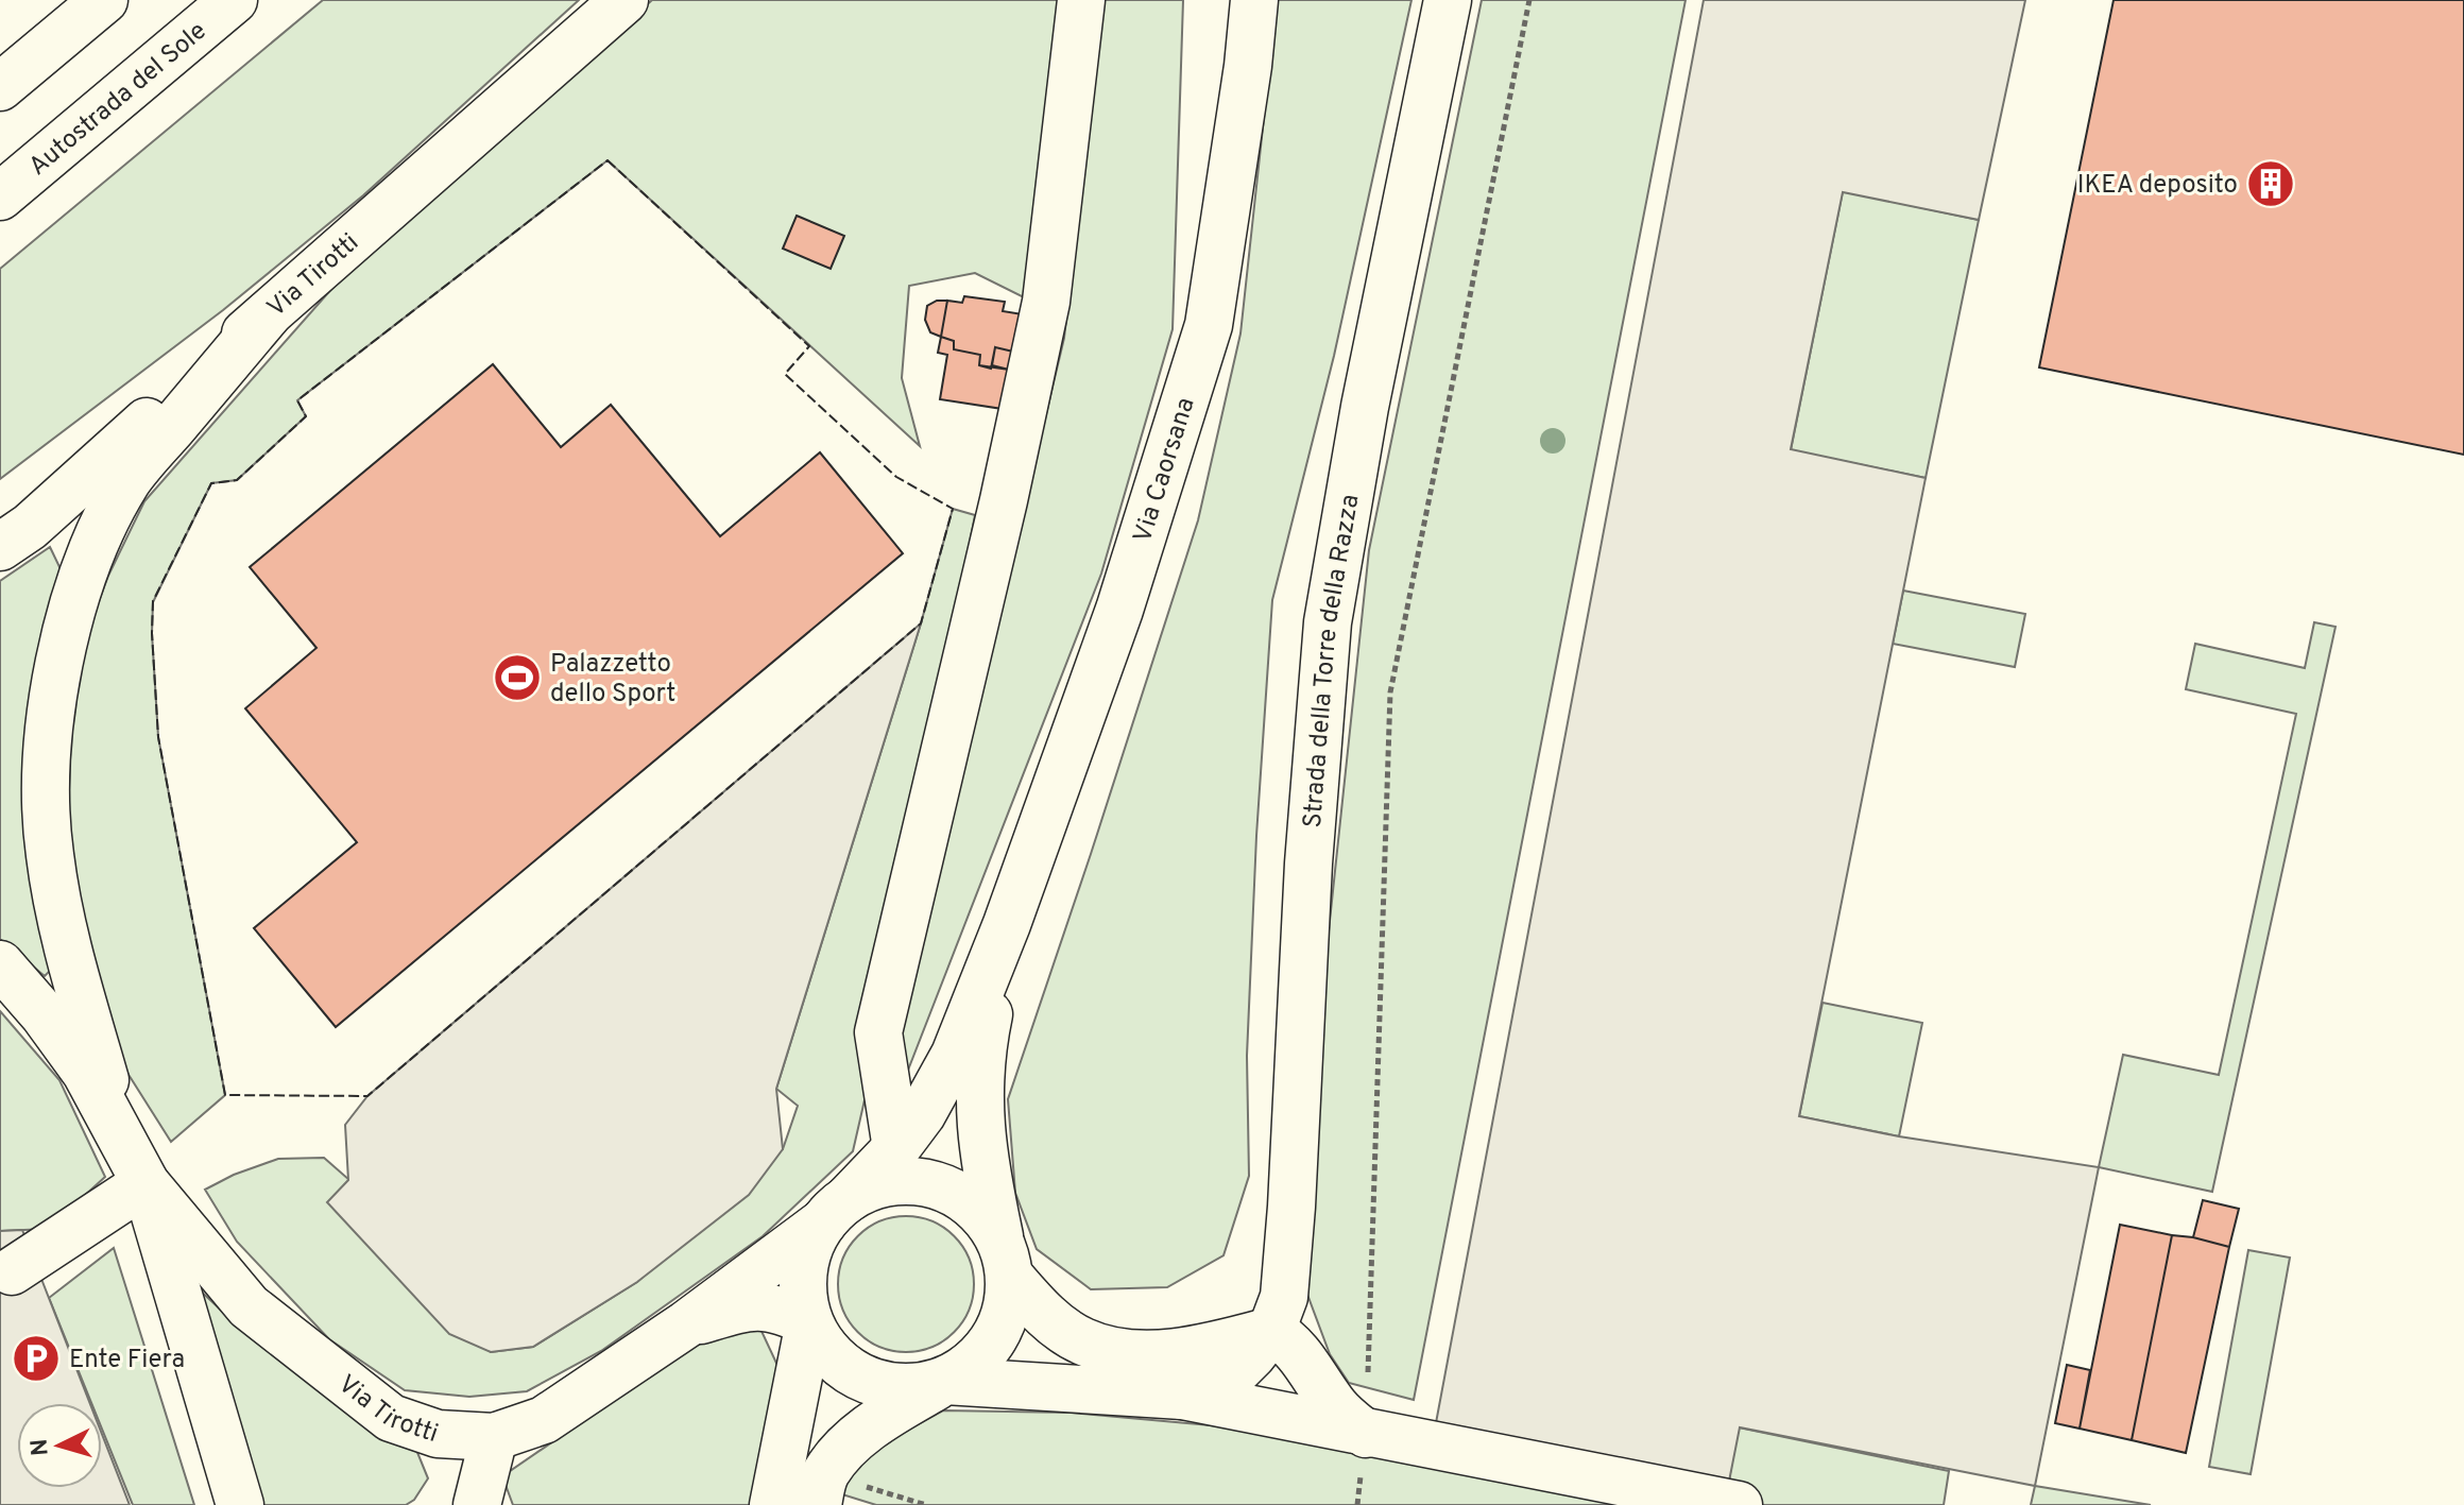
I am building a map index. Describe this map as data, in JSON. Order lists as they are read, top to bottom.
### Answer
{
  "streets": {
    "main road": [
      "Autostrada del Sole",
      "Via Tirotti",
      "Via Caorsana",
      "Strada della Torre della Razza"
    ]
  },
  "places": {
    "building": ["IKEA deposito"],
    "sports": ["Palazzetto dello Sport"],
    "parking": ["Ente Fiera"]
  },
  "north": "left"
}
